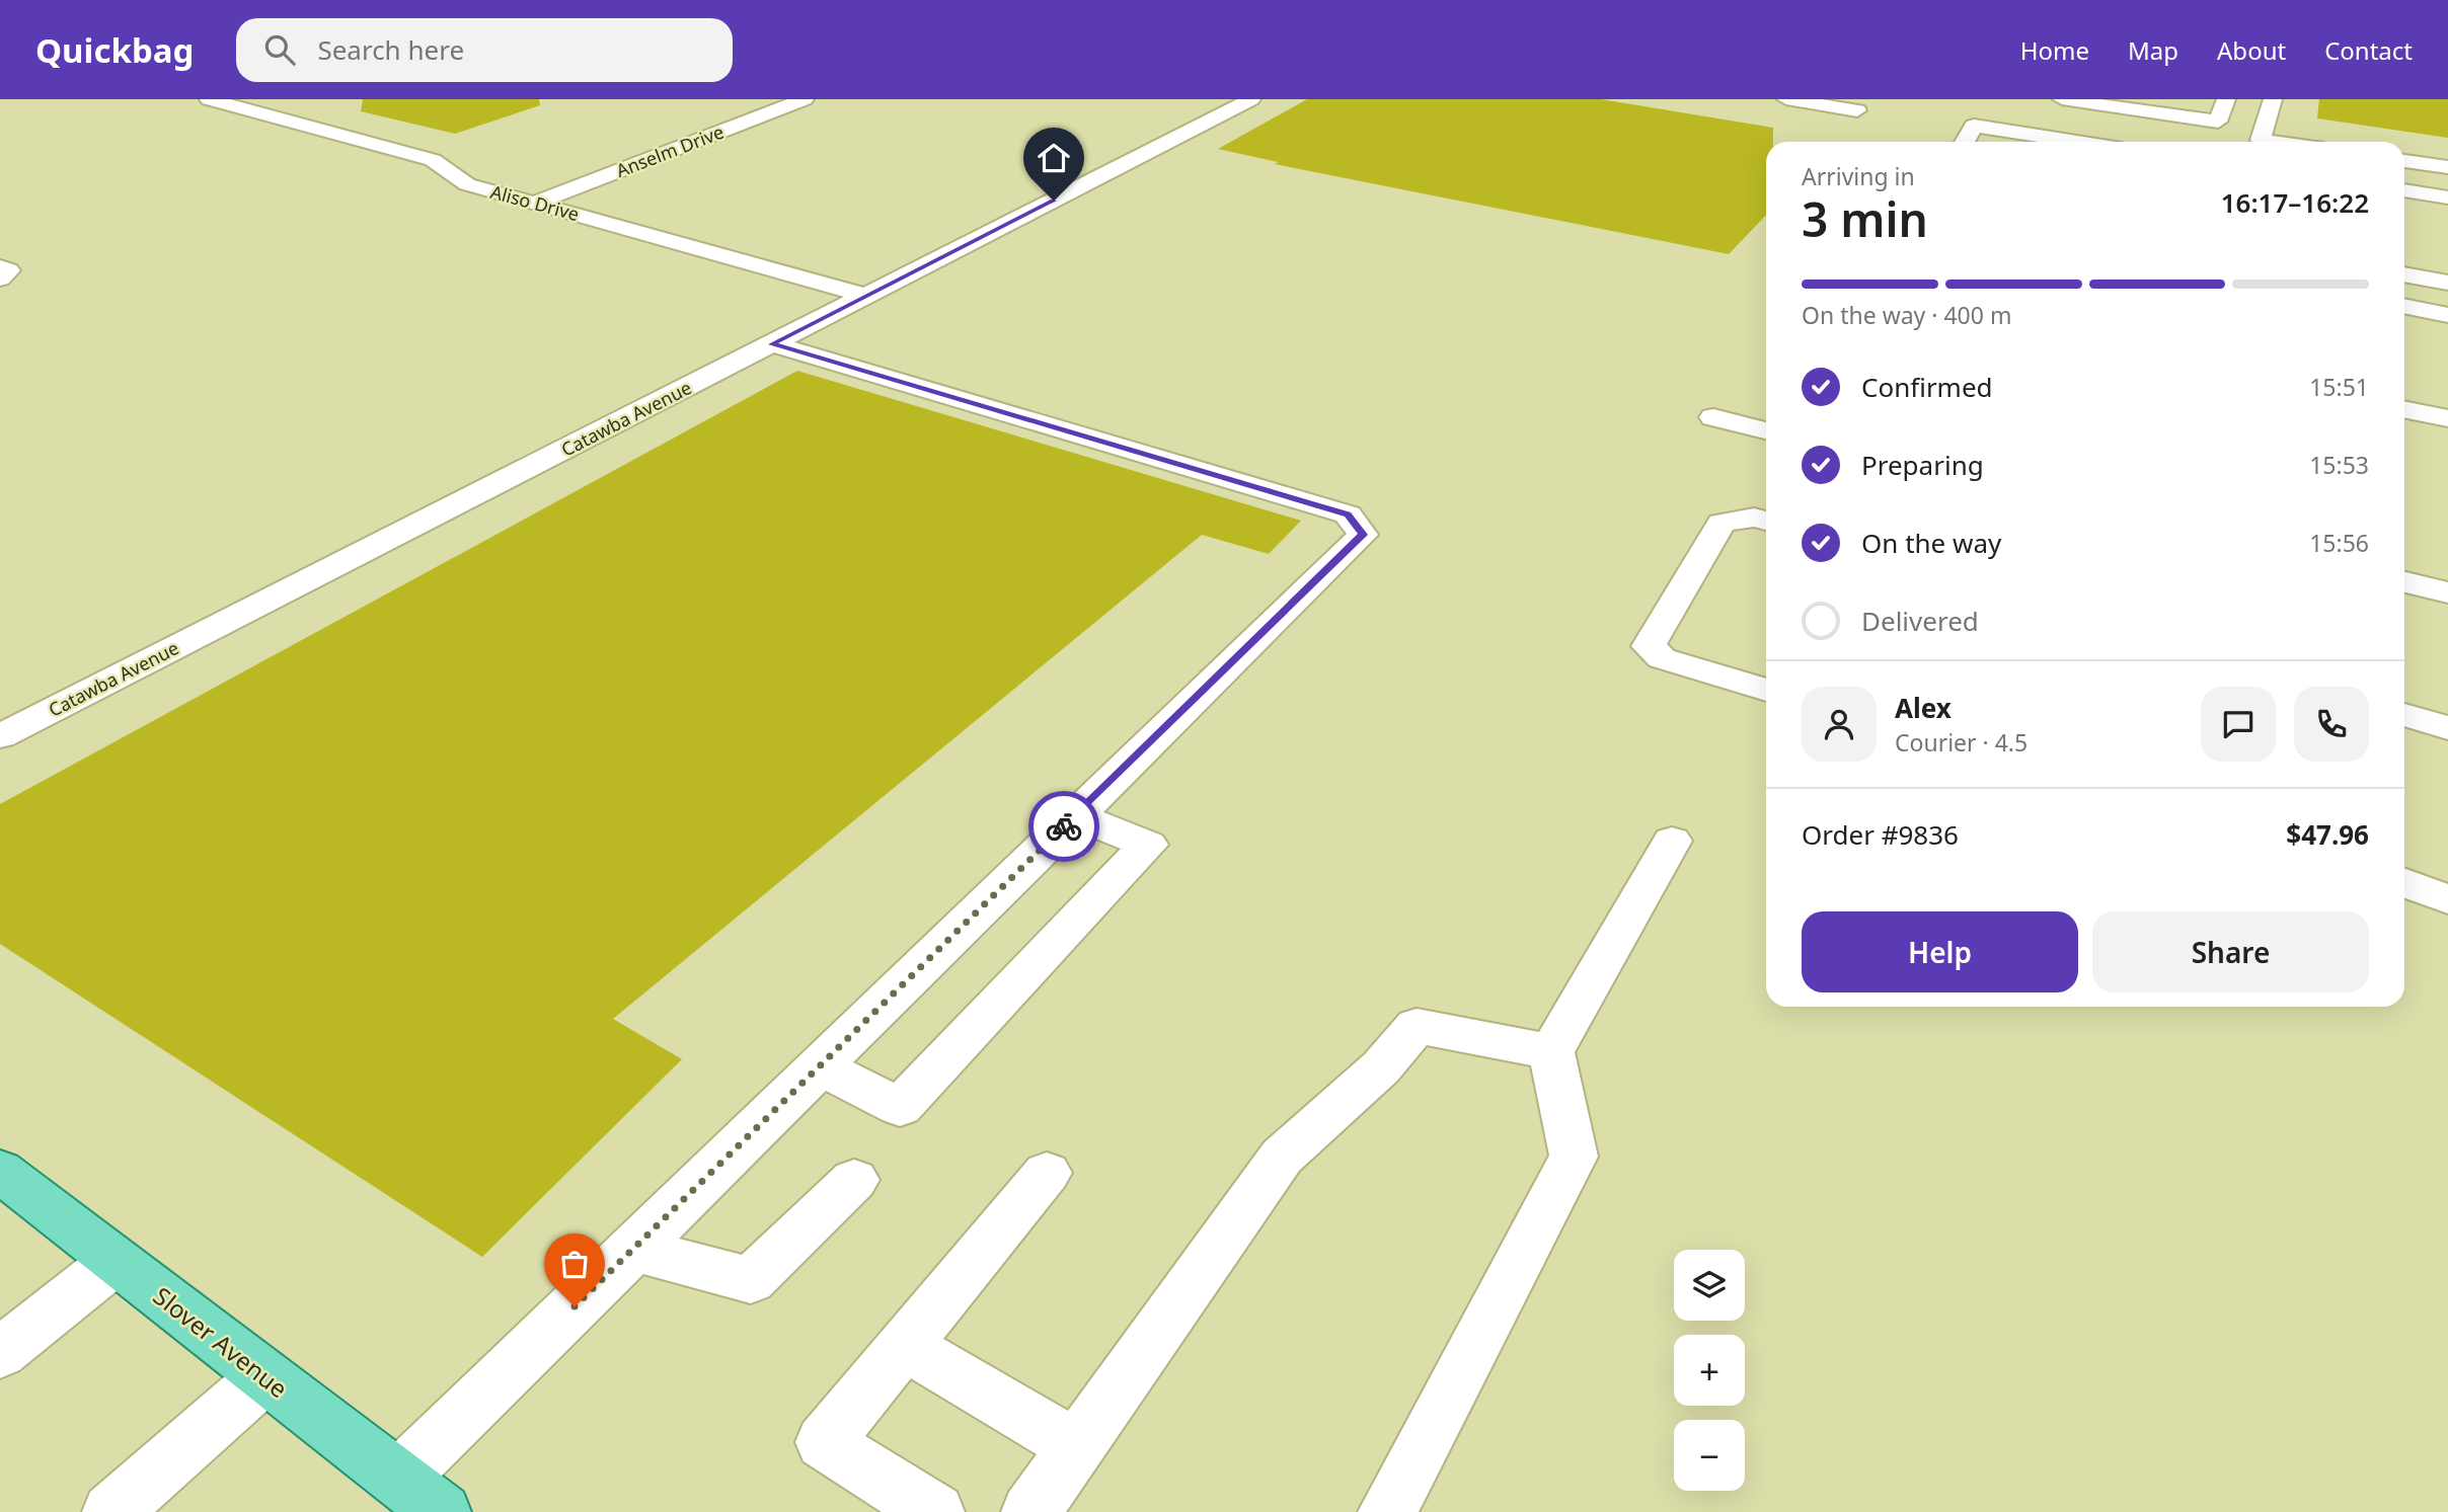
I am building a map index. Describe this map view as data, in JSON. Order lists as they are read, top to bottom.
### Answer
{
  "streets": {
    "main road": ["Slover Avenue"],
    "street": ["Anselm Drive", "Aliso Drive", "Catawba Avenue"]
  },
  "crossings": [
    ["Anselm Drive", "Aliso Drive"],
    ["Aliso Drive", "Catawba Avenue"]
  ],
  "page": {
    "header": "Quickbag",
    "search": "Search here",
    "nav": [
      "Home",
      "Map",
      "About",
      "Contact"
    ],
    "heading": ["3 min", "Arriving in", "16:17–16:22"],
    "panel": [
      "Alex",
      "Courier · 4.5",
      "Order #9836",
      "$47.96"
    ],
    "bar": "On the way · 400 m",
    "list": [
      ["Confirmed", "15:51"],
      ["Preparing", "15:53"],
      ["On the way", "15:56"],
      "Delivered"
    ],
    "buttons": ["Help", "Share"],
    "map_buttons": ["+", "−"]
  }
}
